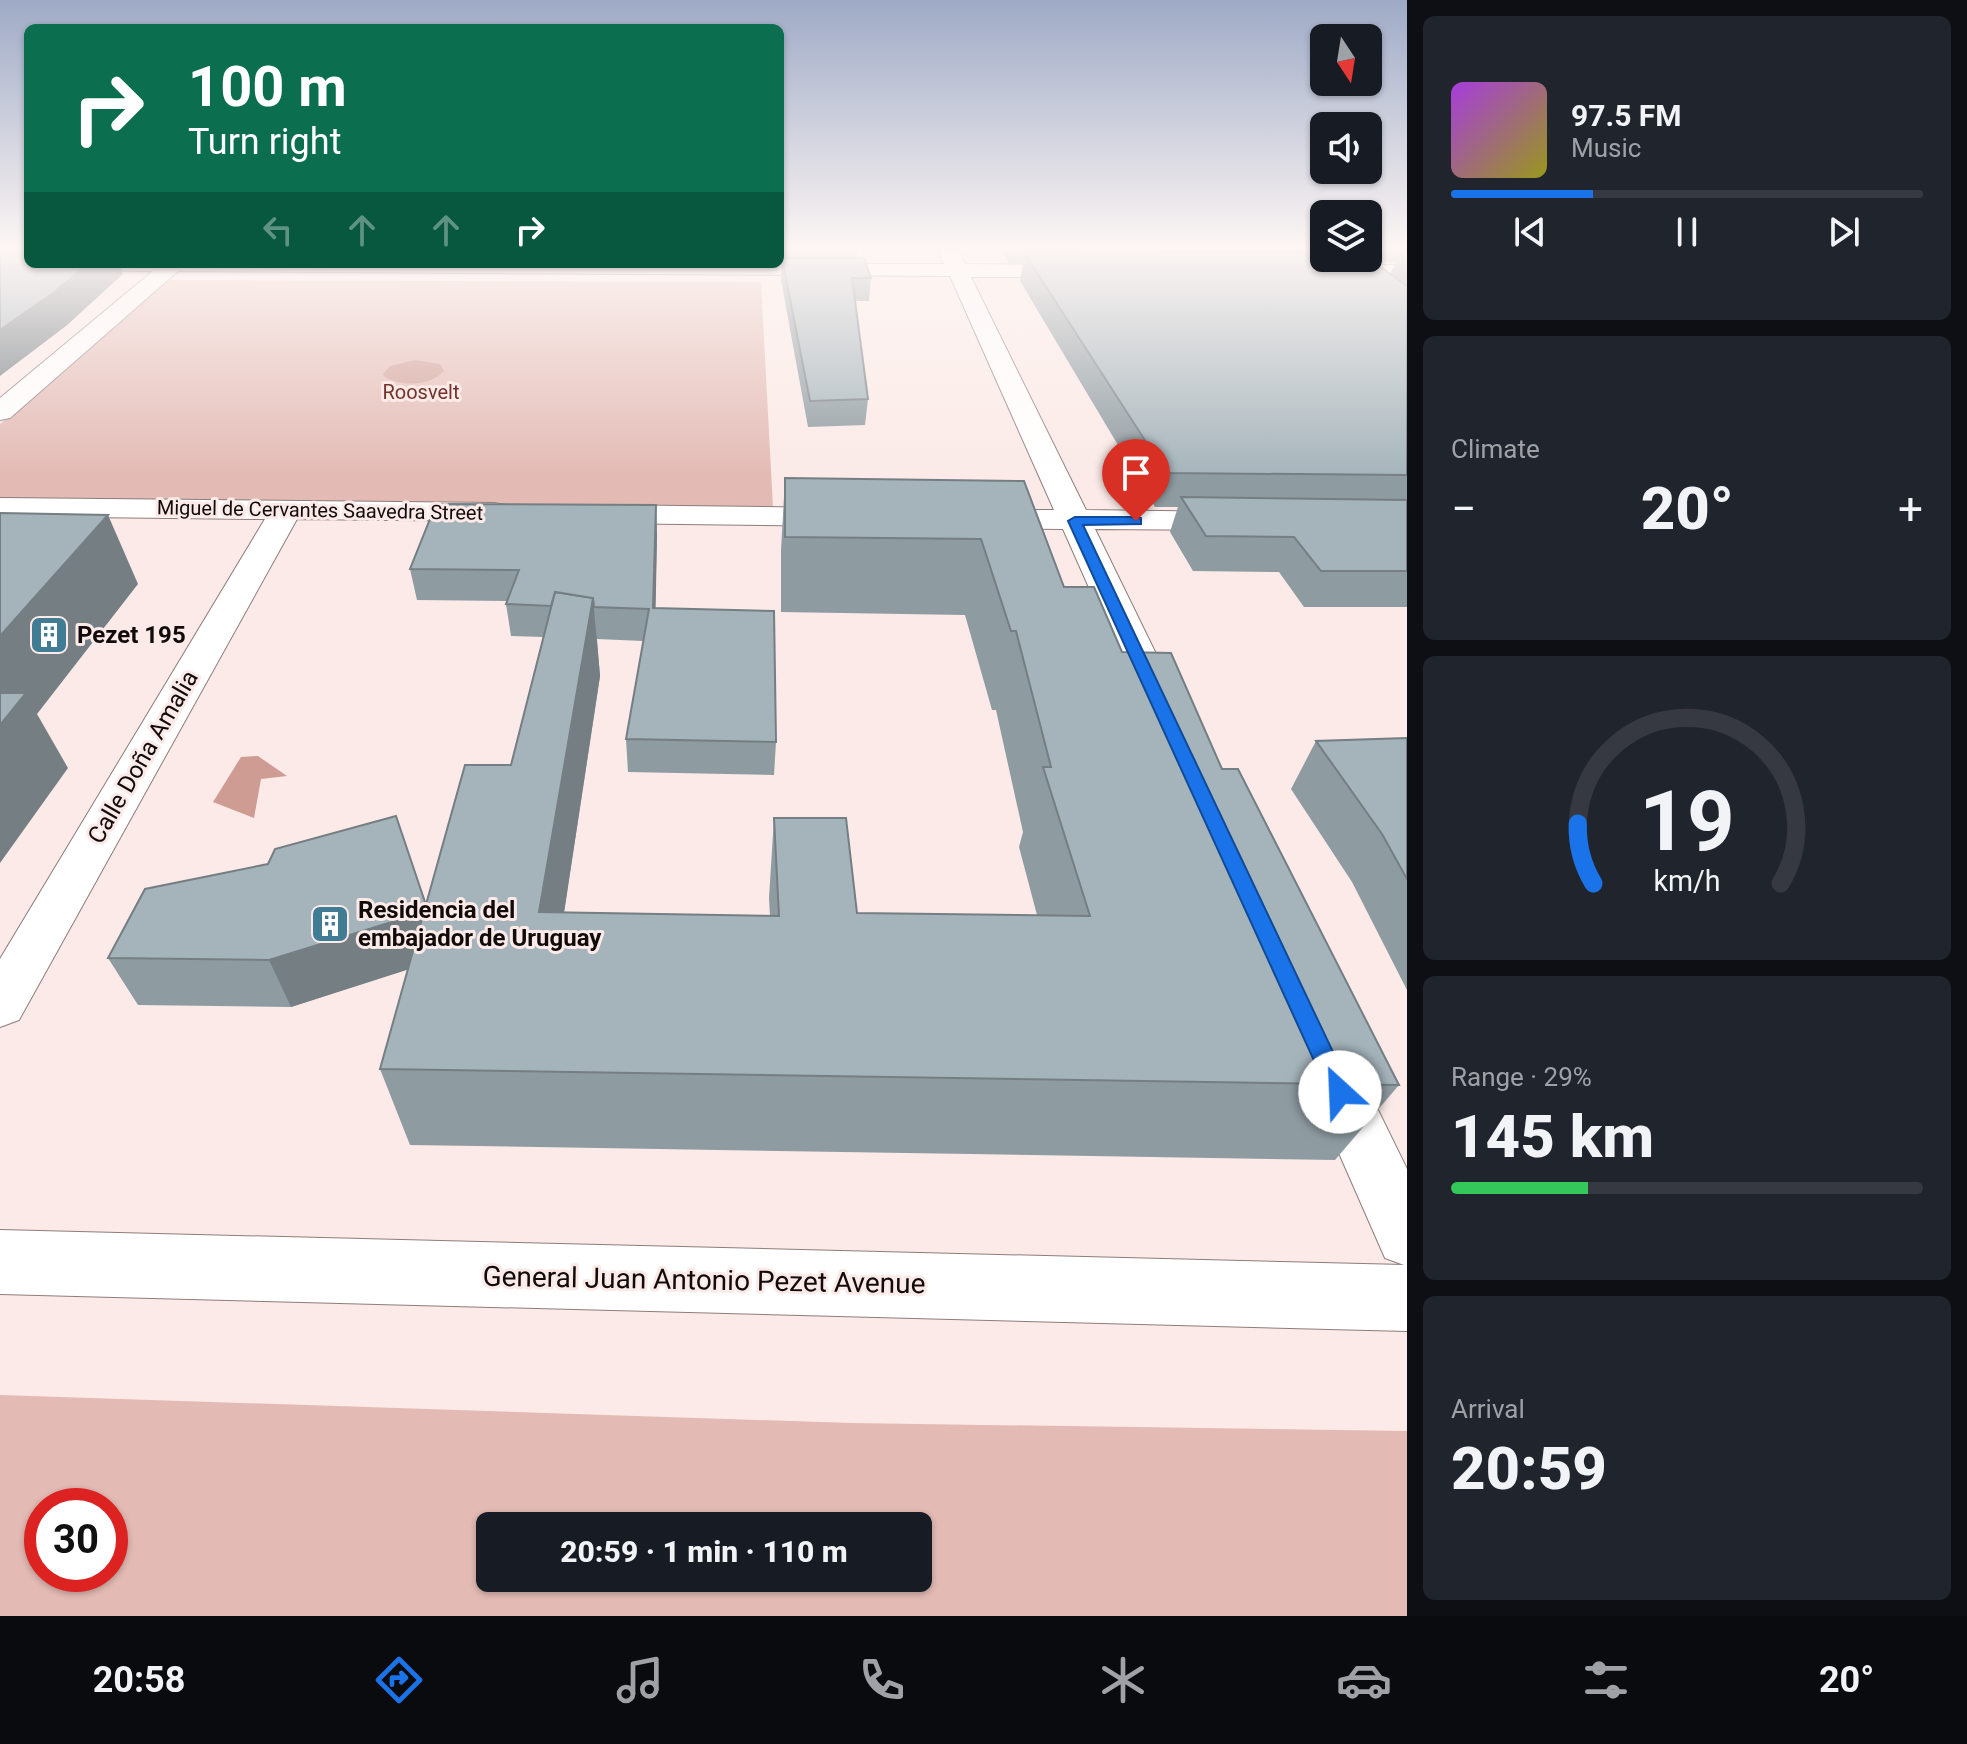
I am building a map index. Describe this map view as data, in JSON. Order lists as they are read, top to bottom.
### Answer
{
  "streets": {
    "street": ["Miguel de Cervantes Saavedra Street", "Calle Doña Amalia", "General Juan Antonio Pezet Avenue"]
  },
  "crossings": [
    ["Miguel de Cervantes Saavedra Street", "Calle Doña Amalia"]
  ],
  "parks": ["Roosvelt"],
  "places": {
    "building": ["Pezet 195", "Residencia del embajador de Uruguay"]
  },
  "north": "bottom",
  "page": {
    "turn": ["100 m", "Turn right"],
    "song": ["97.5 FM", "Music"],
    "tile": [
      "Climate",
      ["Range · 29%", "145 km"],
      ["Arrival", "20:59"]
    ],
    "heat": ["−", "20°", "+"],
    "limit": "30",
    "trip": "20:59 · 1 min · 110 m",
    "tabs": ["20:58", "20°"],
    "gauge": ["19", "km/h"]
  }
}
